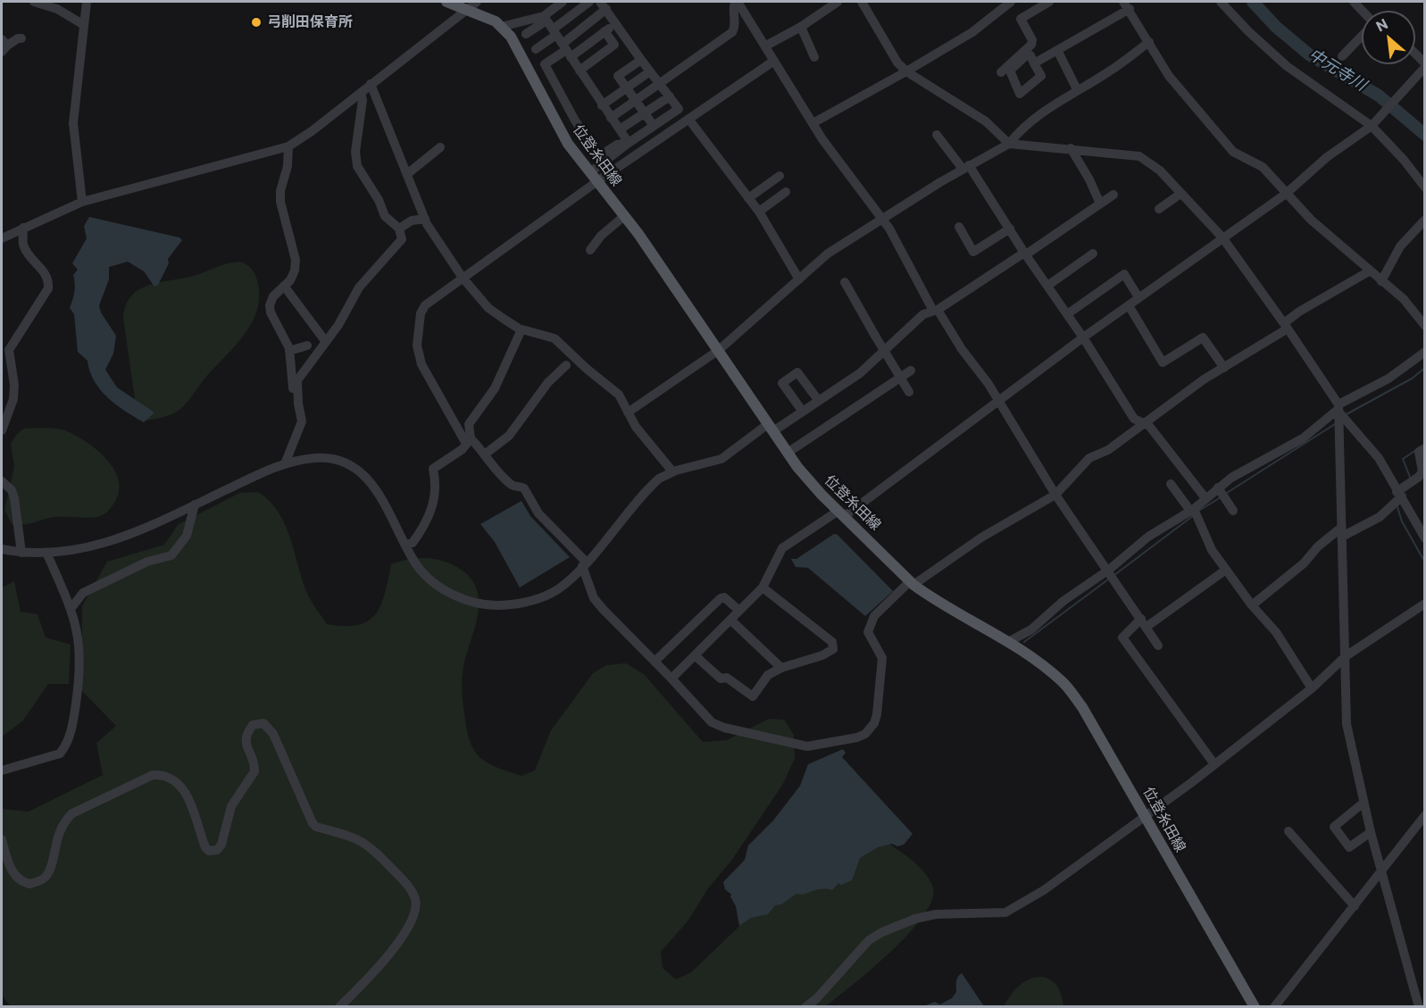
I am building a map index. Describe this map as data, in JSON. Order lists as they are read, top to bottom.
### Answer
{
  "streets": {
    "main road": ["位登糸田線"]
  },
  "water": ["中元寺川"],
  "places": ["弓削田保育所"],
  "north": "top left"
}
